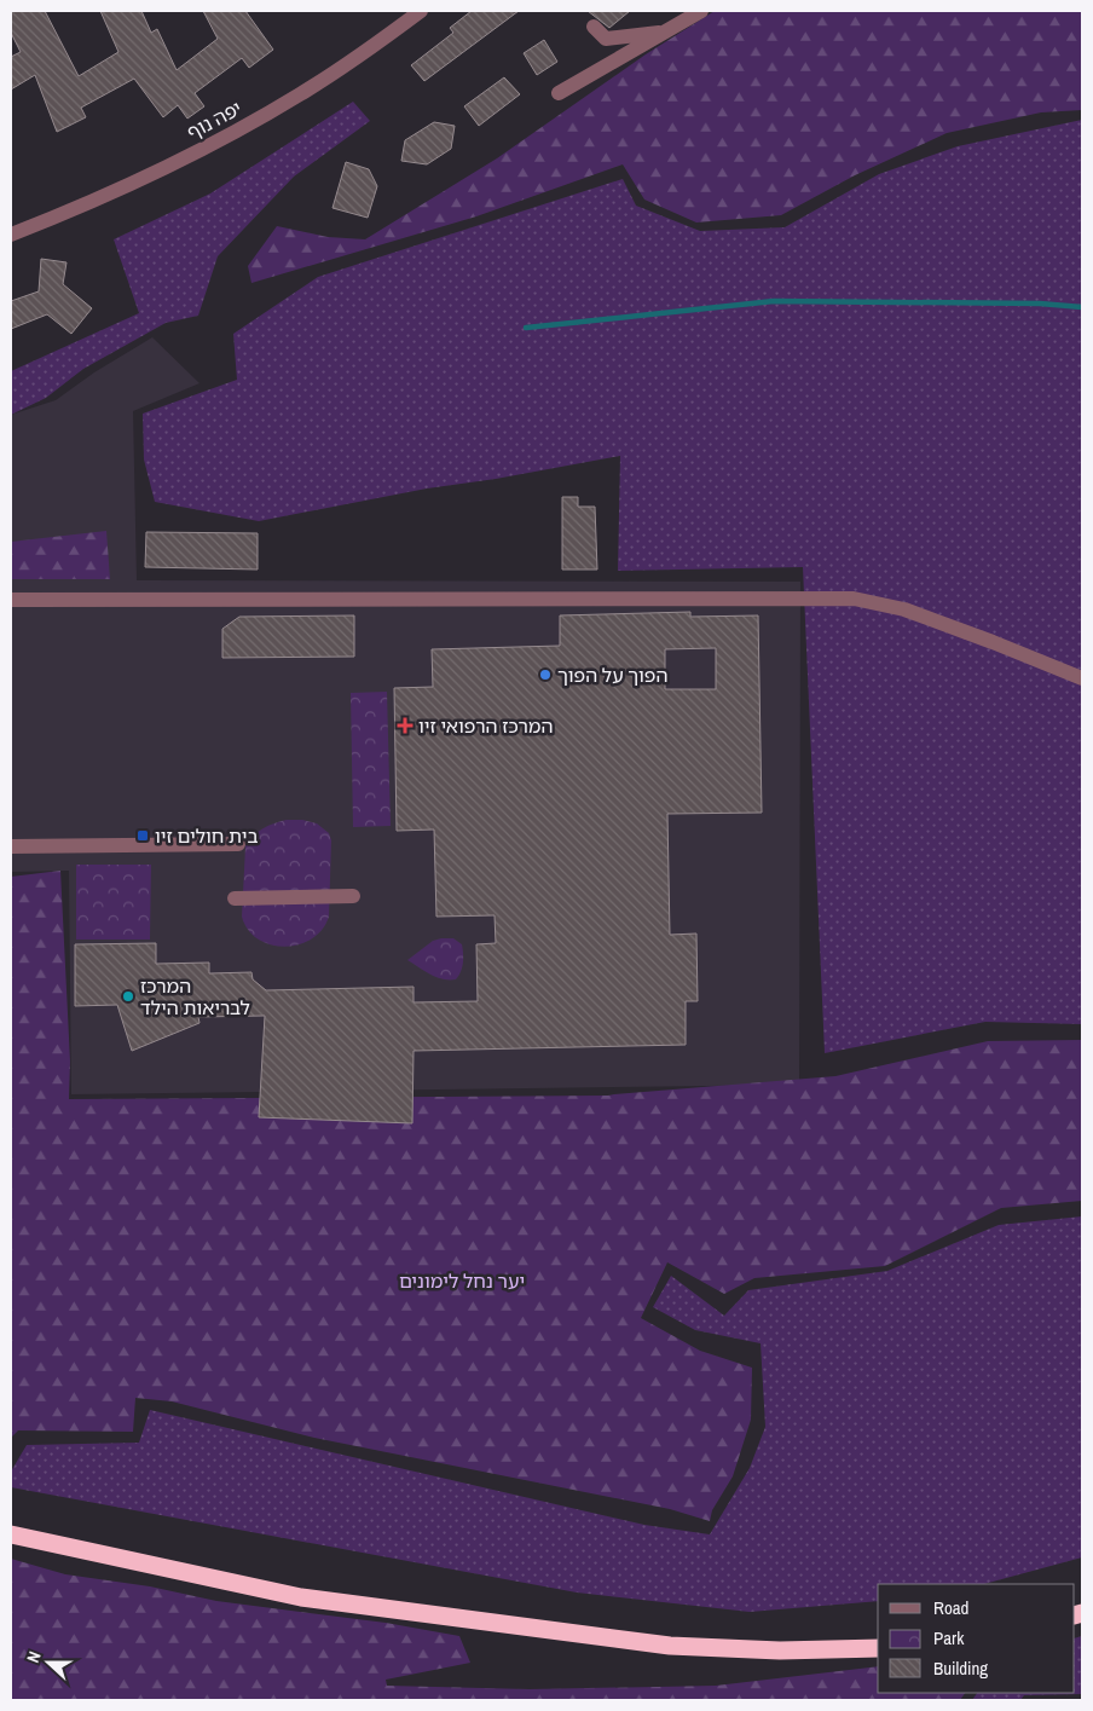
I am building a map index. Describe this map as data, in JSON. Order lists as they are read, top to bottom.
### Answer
{
  "streets": {
    "street": ["יפה נוף"]
  },
  "parks": ["יער נחל לימונים"],
  "places": {
    "other": ["הפוך על הפוך", "המרכז לבריאות הילד"],
    "health": ["המרכז הרפואי זיו"],
    "transit": ["בית חולים זיו"]
  },
  "legend": ["Road", "Park", "Building"],
  "north": "left"
}
